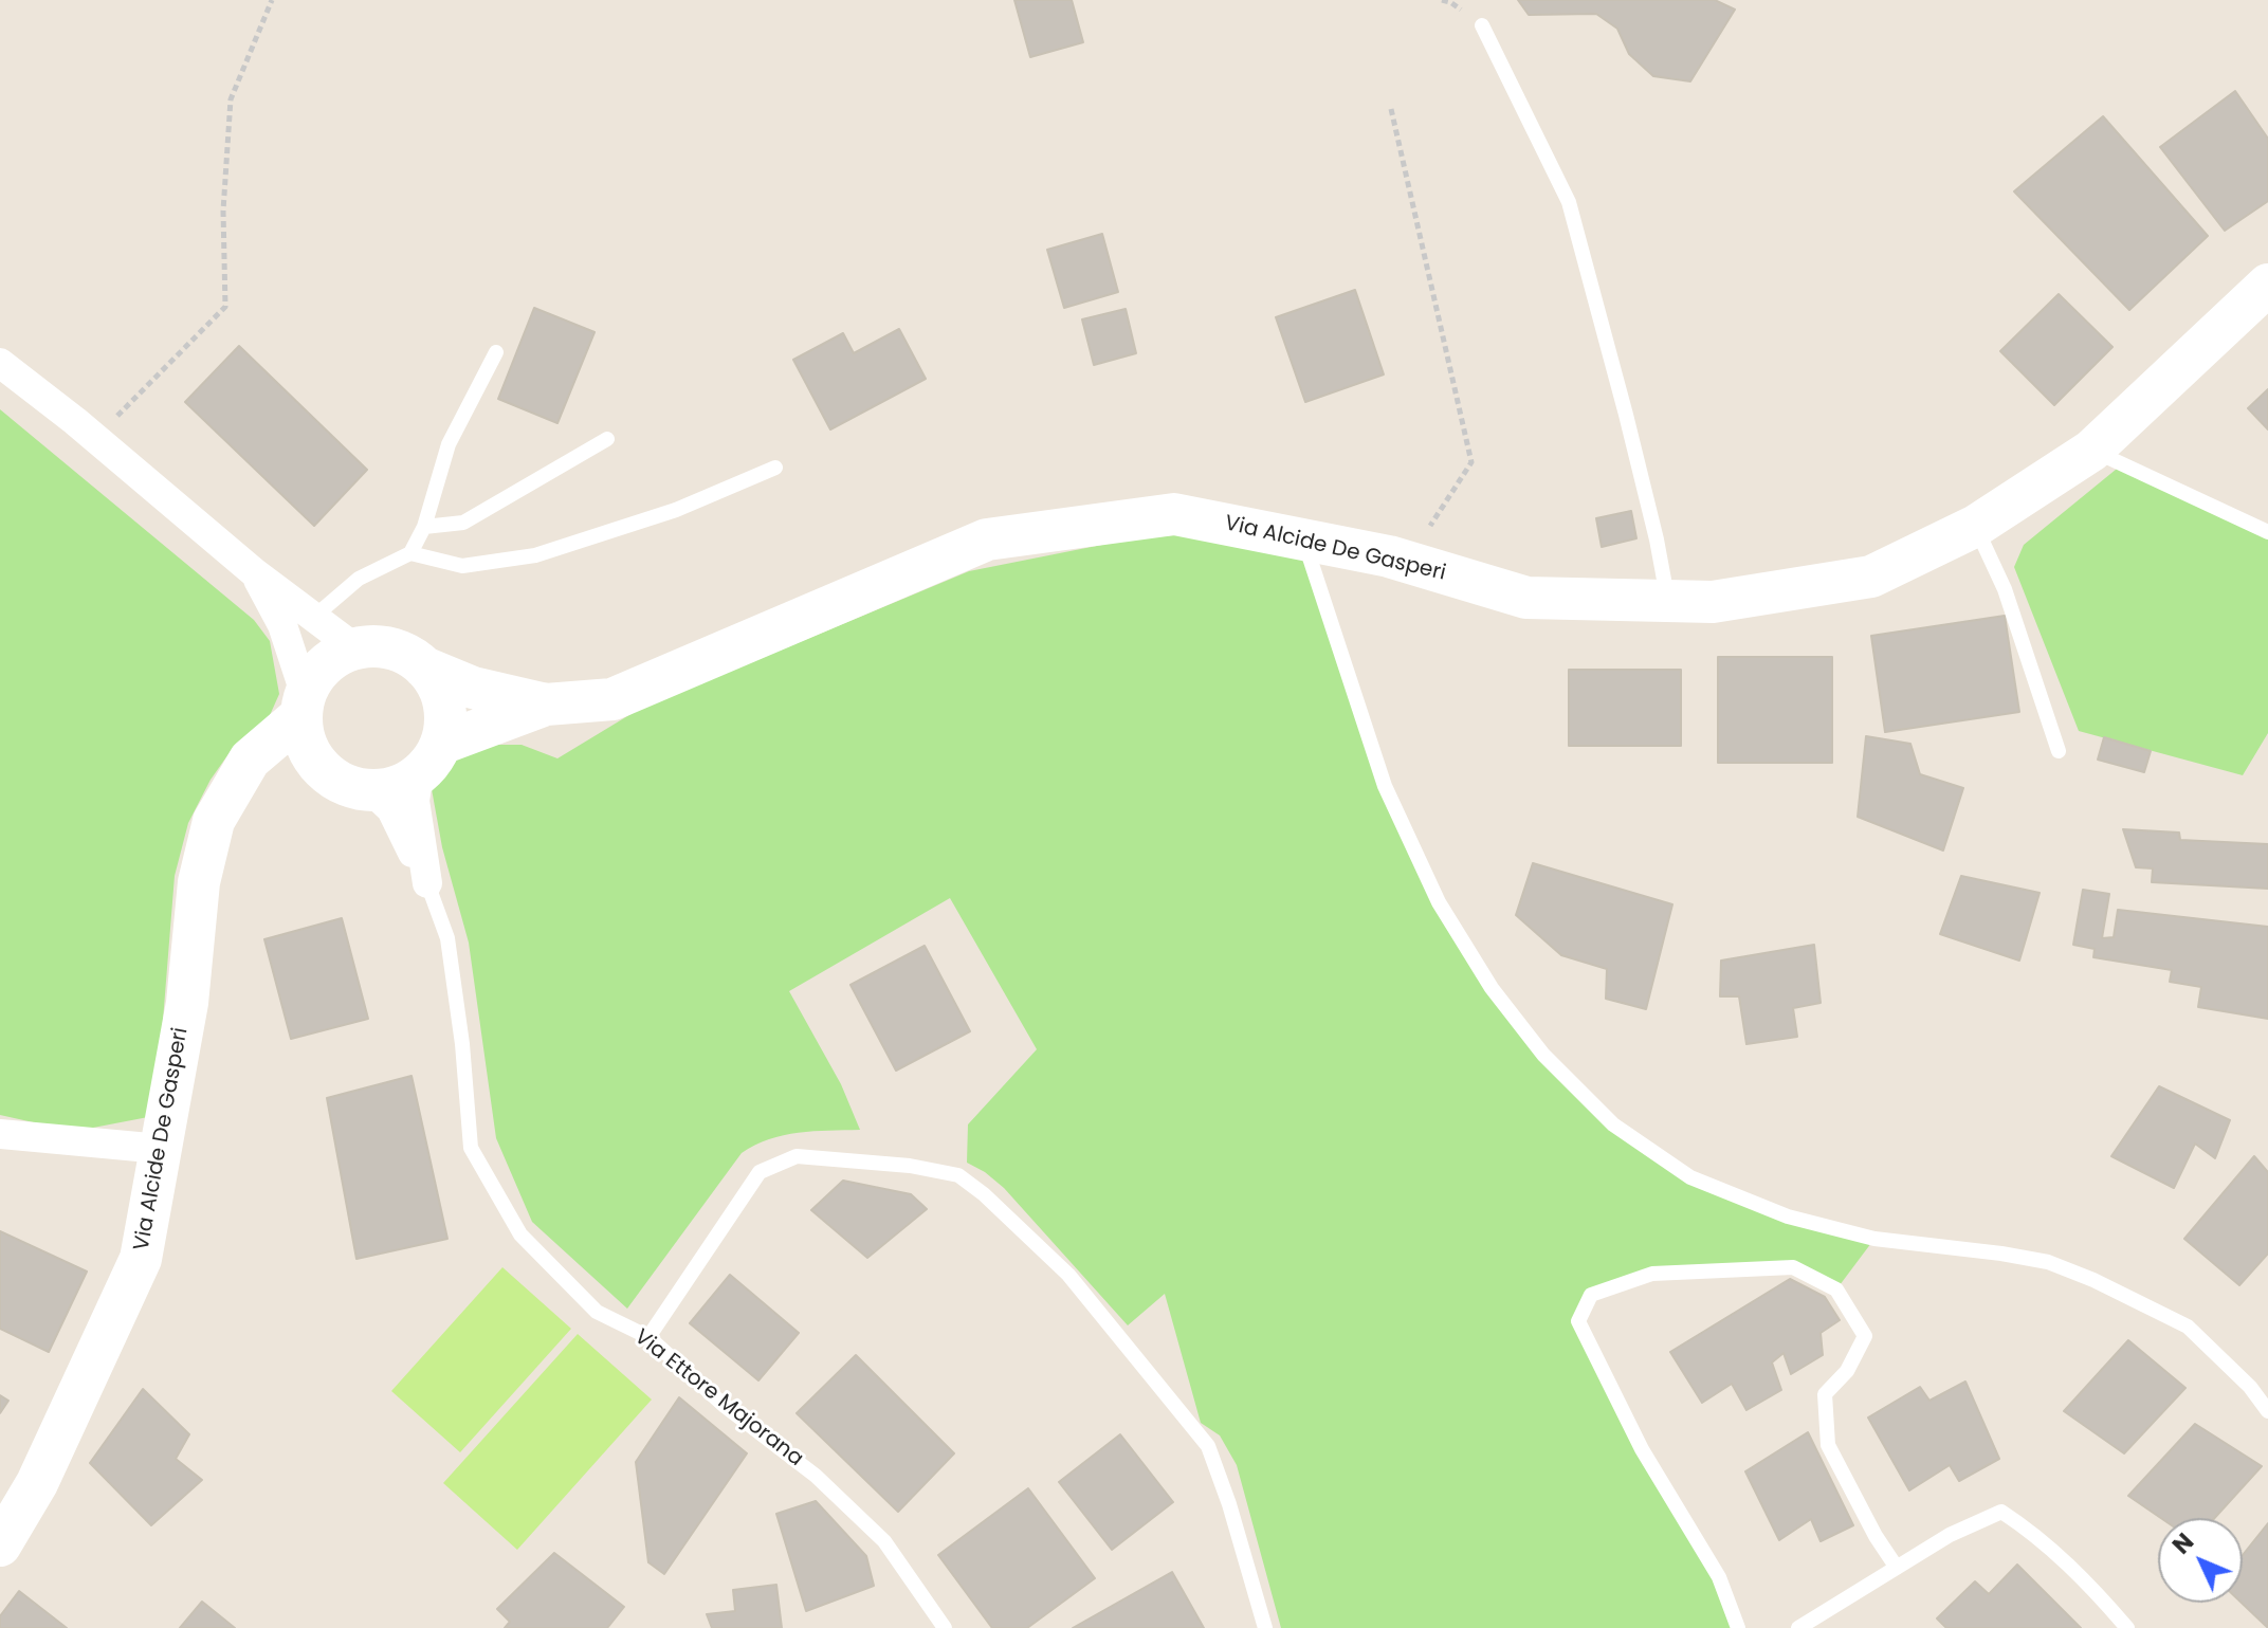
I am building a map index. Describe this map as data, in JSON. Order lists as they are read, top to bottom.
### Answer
{
  "streets": {
    "main road": ["Via Alcide De Gasperi"],
    "lane": ["Via Ettore Majorana"]
  },
  "north": "top left"
}
